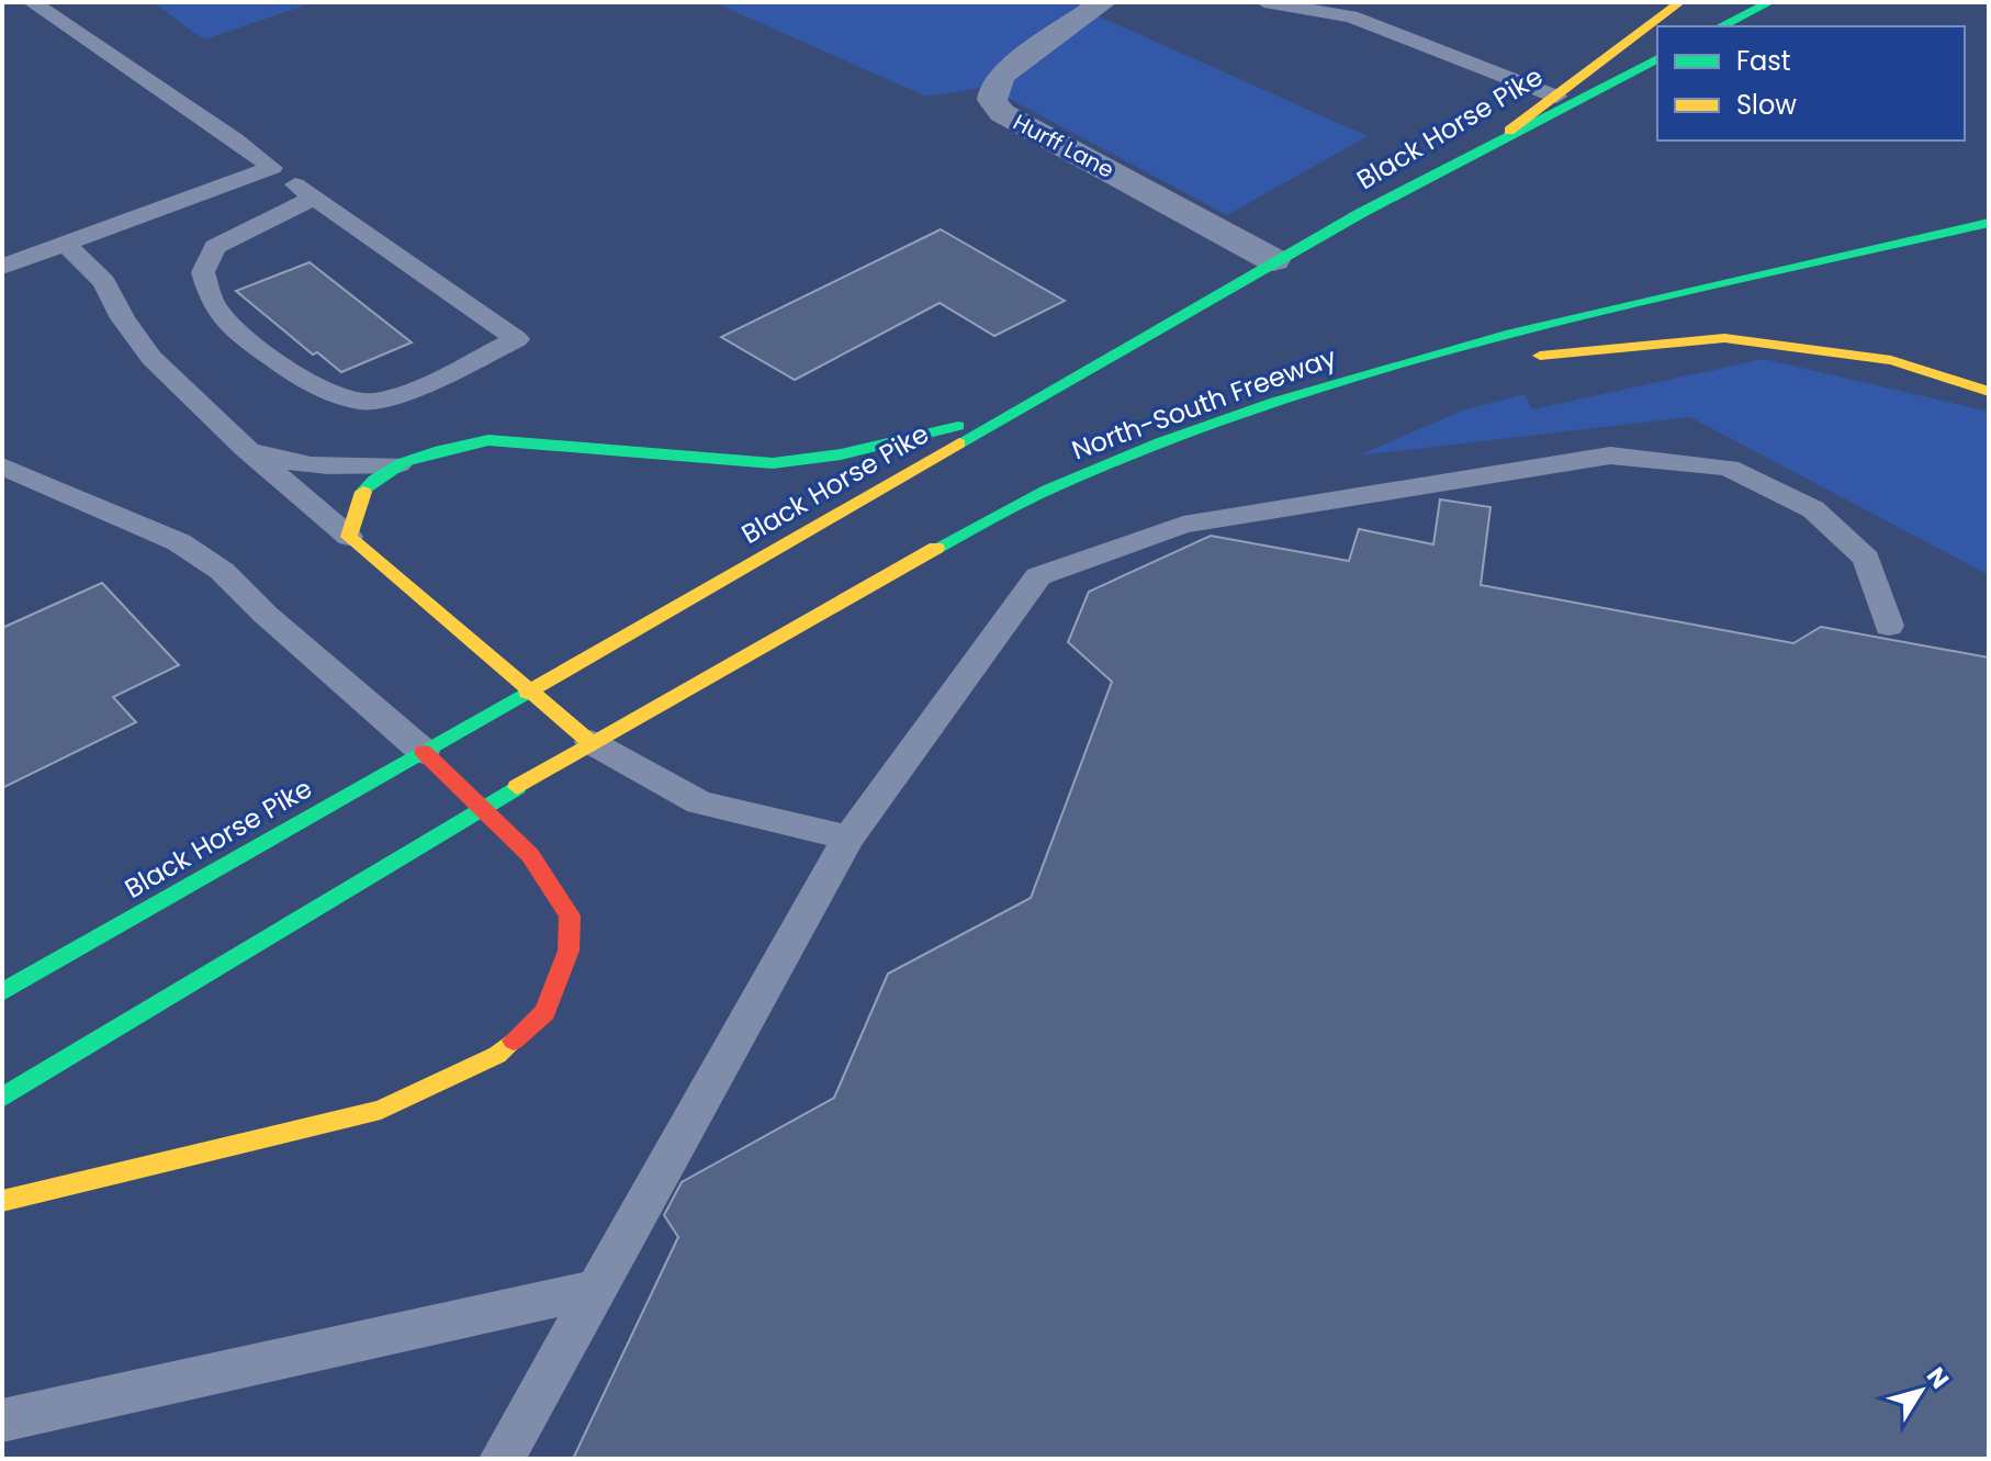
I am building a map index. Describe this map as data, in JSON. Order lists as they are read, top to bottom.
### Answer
{
  "streets": {
    "main road": ["Black Horse Pike", "North-South Freeway"],
    "street": ["Hurff Lane"]
  },
  "crossings": [
    ["Black Horse Pike", "Hurff Lane"]
  ],
  "legend": ["Fast", "Slow"],
  "north": "top right"
}
